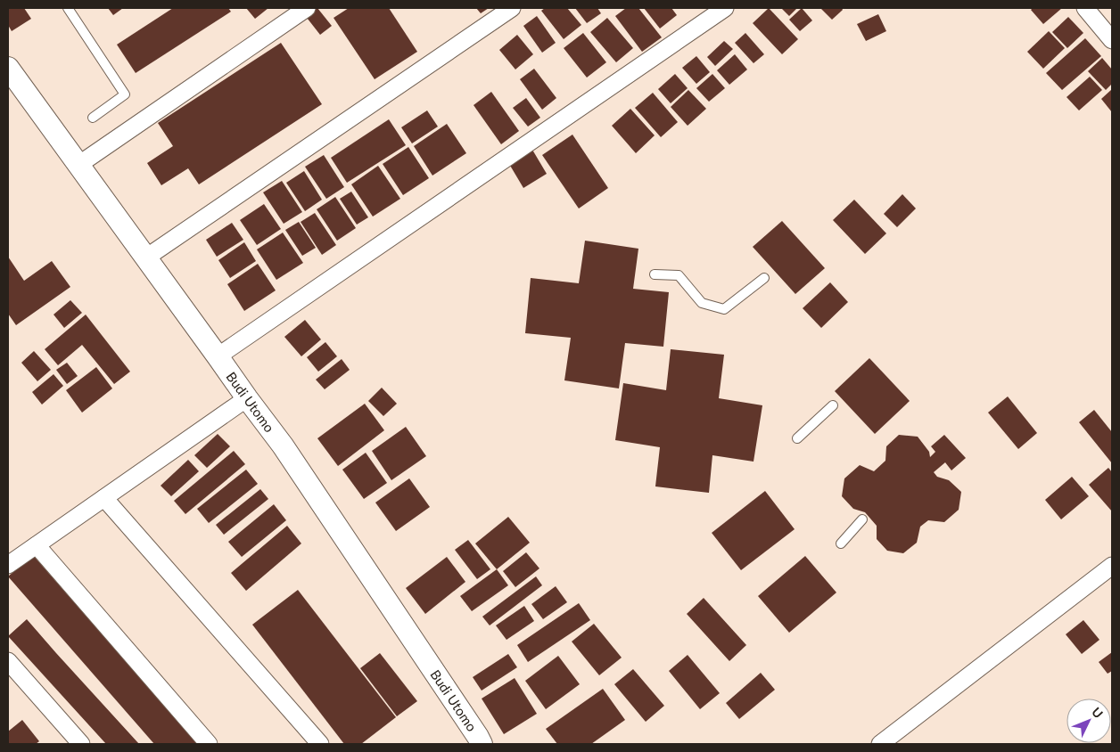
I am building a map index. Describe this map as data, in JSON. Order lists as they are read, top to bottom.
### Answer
{
  "streets": {
    "street": ["Budi Utomo"]
  },
  "north": "top right"
}
